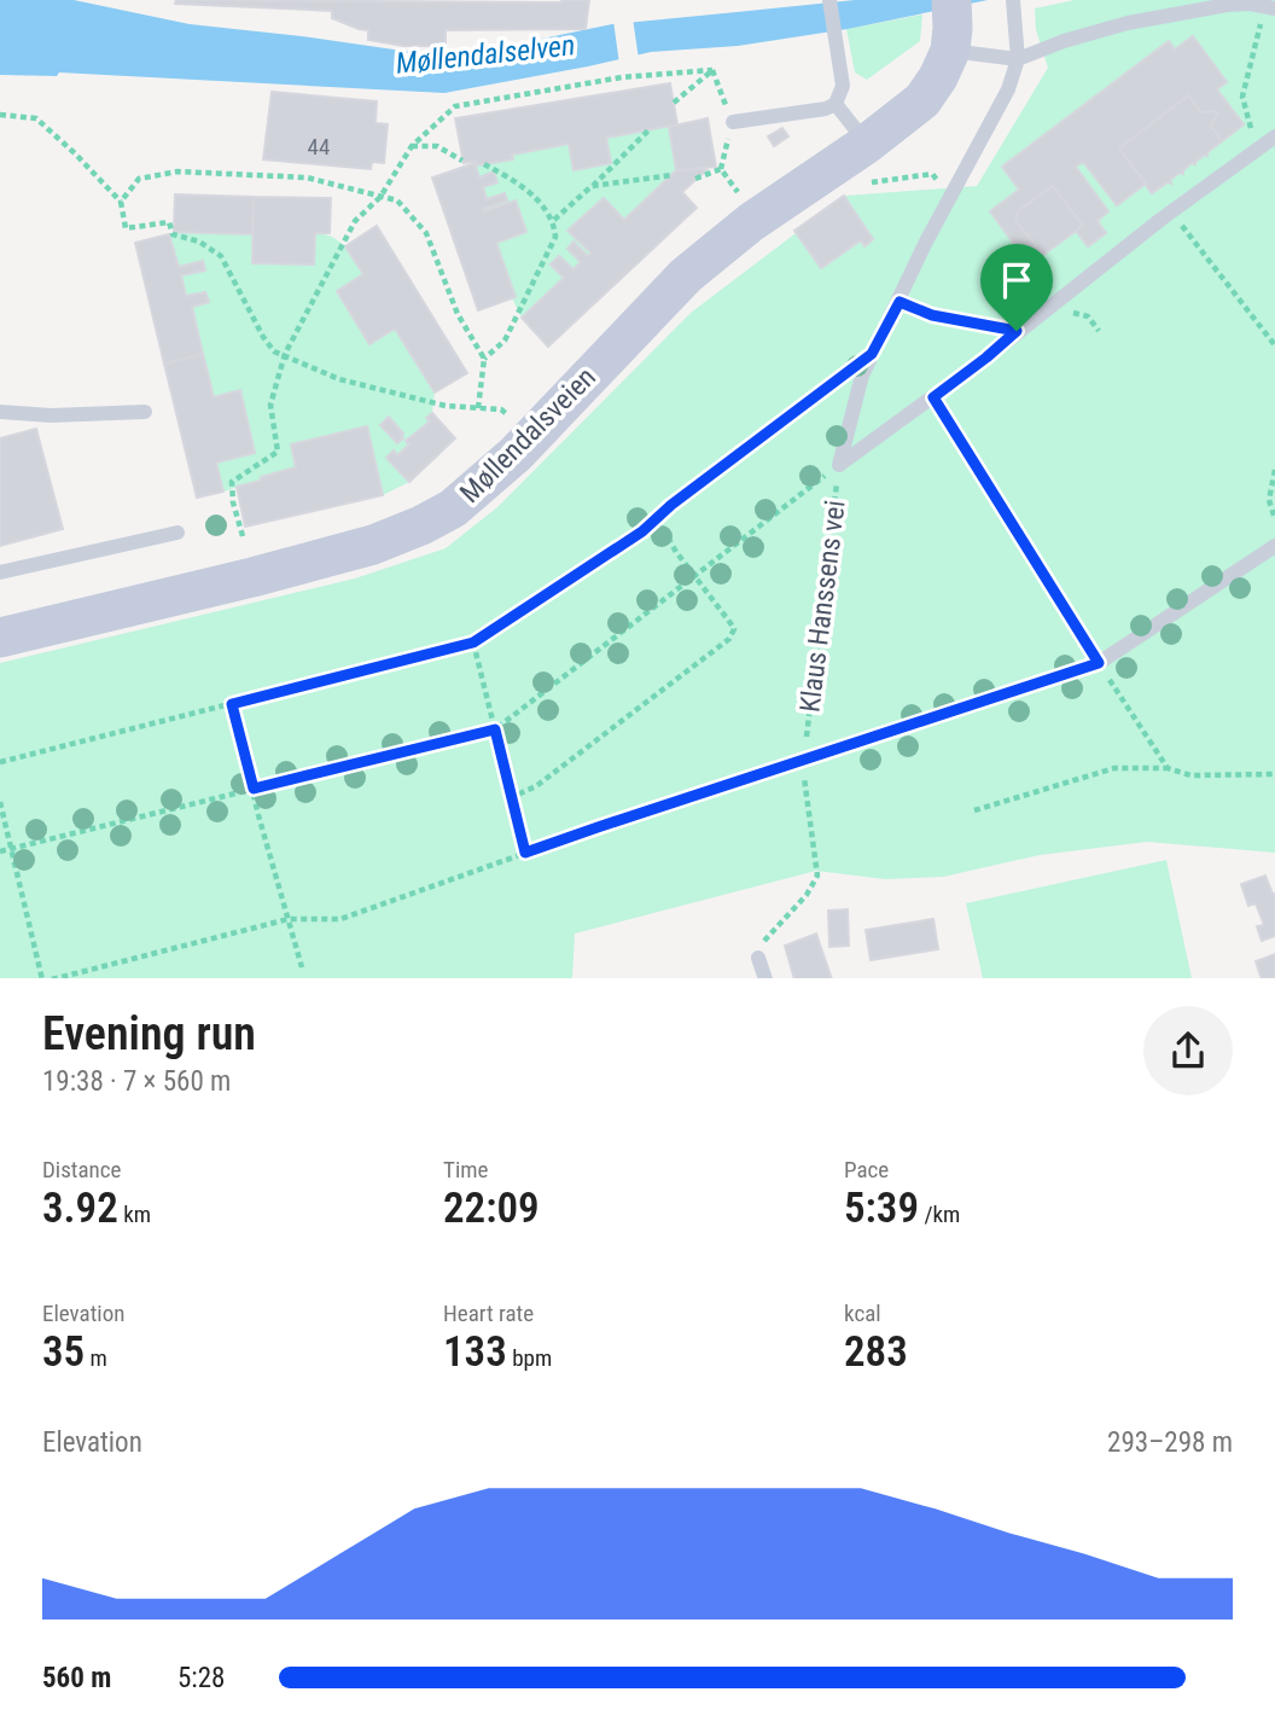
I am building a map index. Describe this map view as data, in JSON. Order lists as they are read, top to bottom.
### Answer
{
  "streets": {
    "street": ["Møllendalsveien"],
    "path": ["Klaus Hanssens vei"]
  },
  "water": ["Møllendalselven"],
  "house_numbers": ["44"],
  "page": {
    "heading": ["Evening run", "19:38 · 7 × 560 m"],
    "stats": [
      ["Distance", "3.92 km"],
      ["Time", "22:09"],
      ["Pace", "5:39 /km"],
      ["Elevation", "35 m"],
      ["Heart rate", "133 bpm"],
      ["kcal", "283"]
    ],
    "chart": ["Elevation", "293–298 m"],
    "list": [
      {
        "name": "560 m",
        "note": "5:28"
      }
    ]
  }
}
